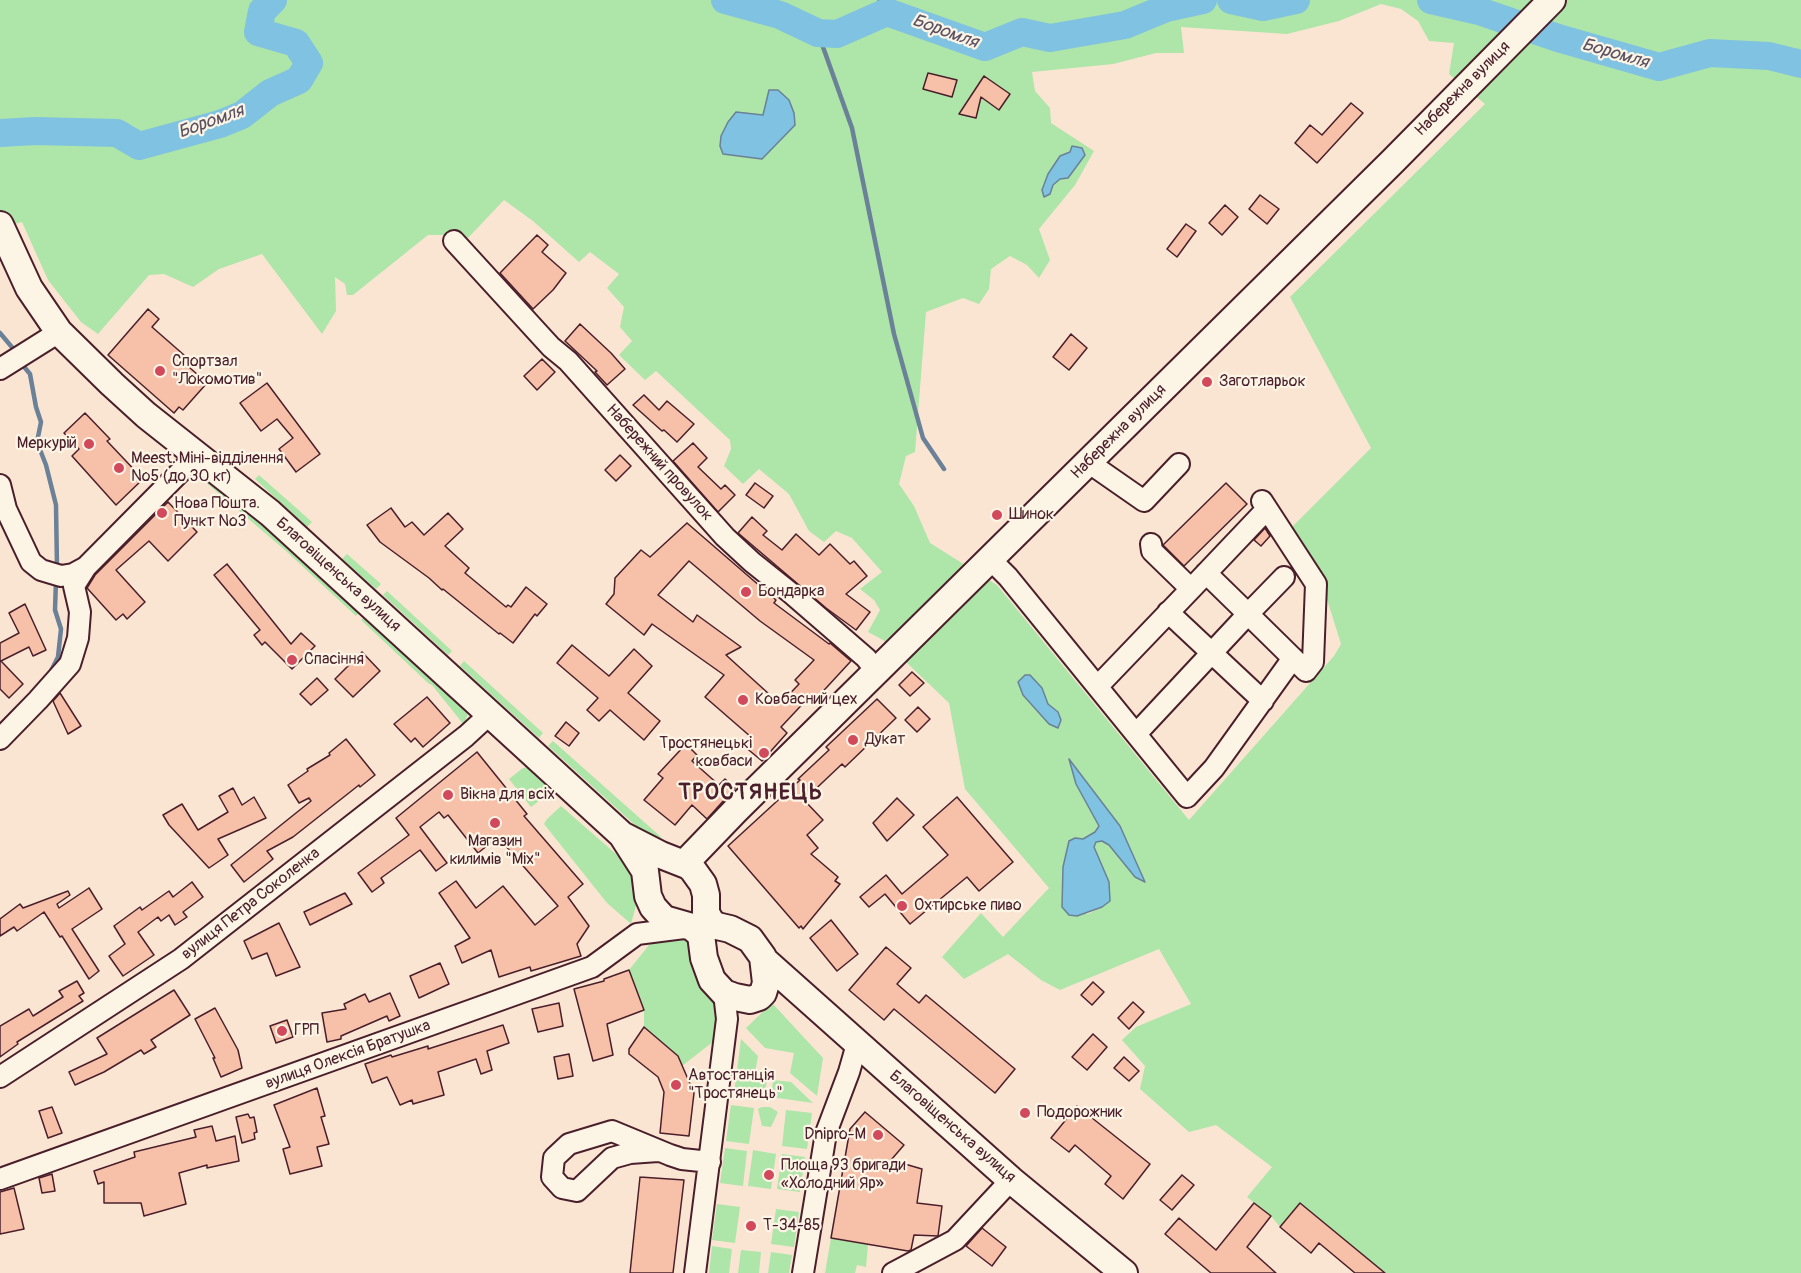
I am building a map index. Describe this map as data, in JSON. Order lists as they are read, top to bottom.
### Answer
{
  "streets": {
    "main road": ["Набережна вулиця", "Благовіщенська вулиця"],
    "street": ["Набережний провулок", "вулиця Петра Соколенка", "вулиця Олексія Братушка"]
  },
  "crossings": [
    ["Набережна вулиця", "Набережний провулок"],
    ["Набережна вулиця", "Благовіщенська вулиця"],
    ["Благовіщенська вулиця", "вулиця Петра Соколенка"],
    ["Благовіщенська вулиця", "вулиця Олексія Братушка"]
  ],
  "districts": ["ТРОСТЯНЕЦЬ"],
  "water": ["Боромля"],
  "places": [
    "Спортзал \"Локомотив\"",
    "Заготларьок",
    "Меркурій",
    "Meest. Міні-відділення №5 (до 30 кг)",
    "Нова Пошта. Пункт №3",
    "Шинок",
    "Бондарка",
    "Спасіння",
    "Ковбасний цех",
    "Дукат",
    "Тростянецькі ковбаси",
    "Вікна для всіх",
    "Магазин килимів \"Mix\"",
    "Охтирське пиво",
    "ГРП",
    "Автостанція \"Тростянець\"",
    "Подорожник",
    "Dnipro-M",
    "Площа 93 бригади «Холодний Яр»",
    "Т-34-85"
  ]
}
